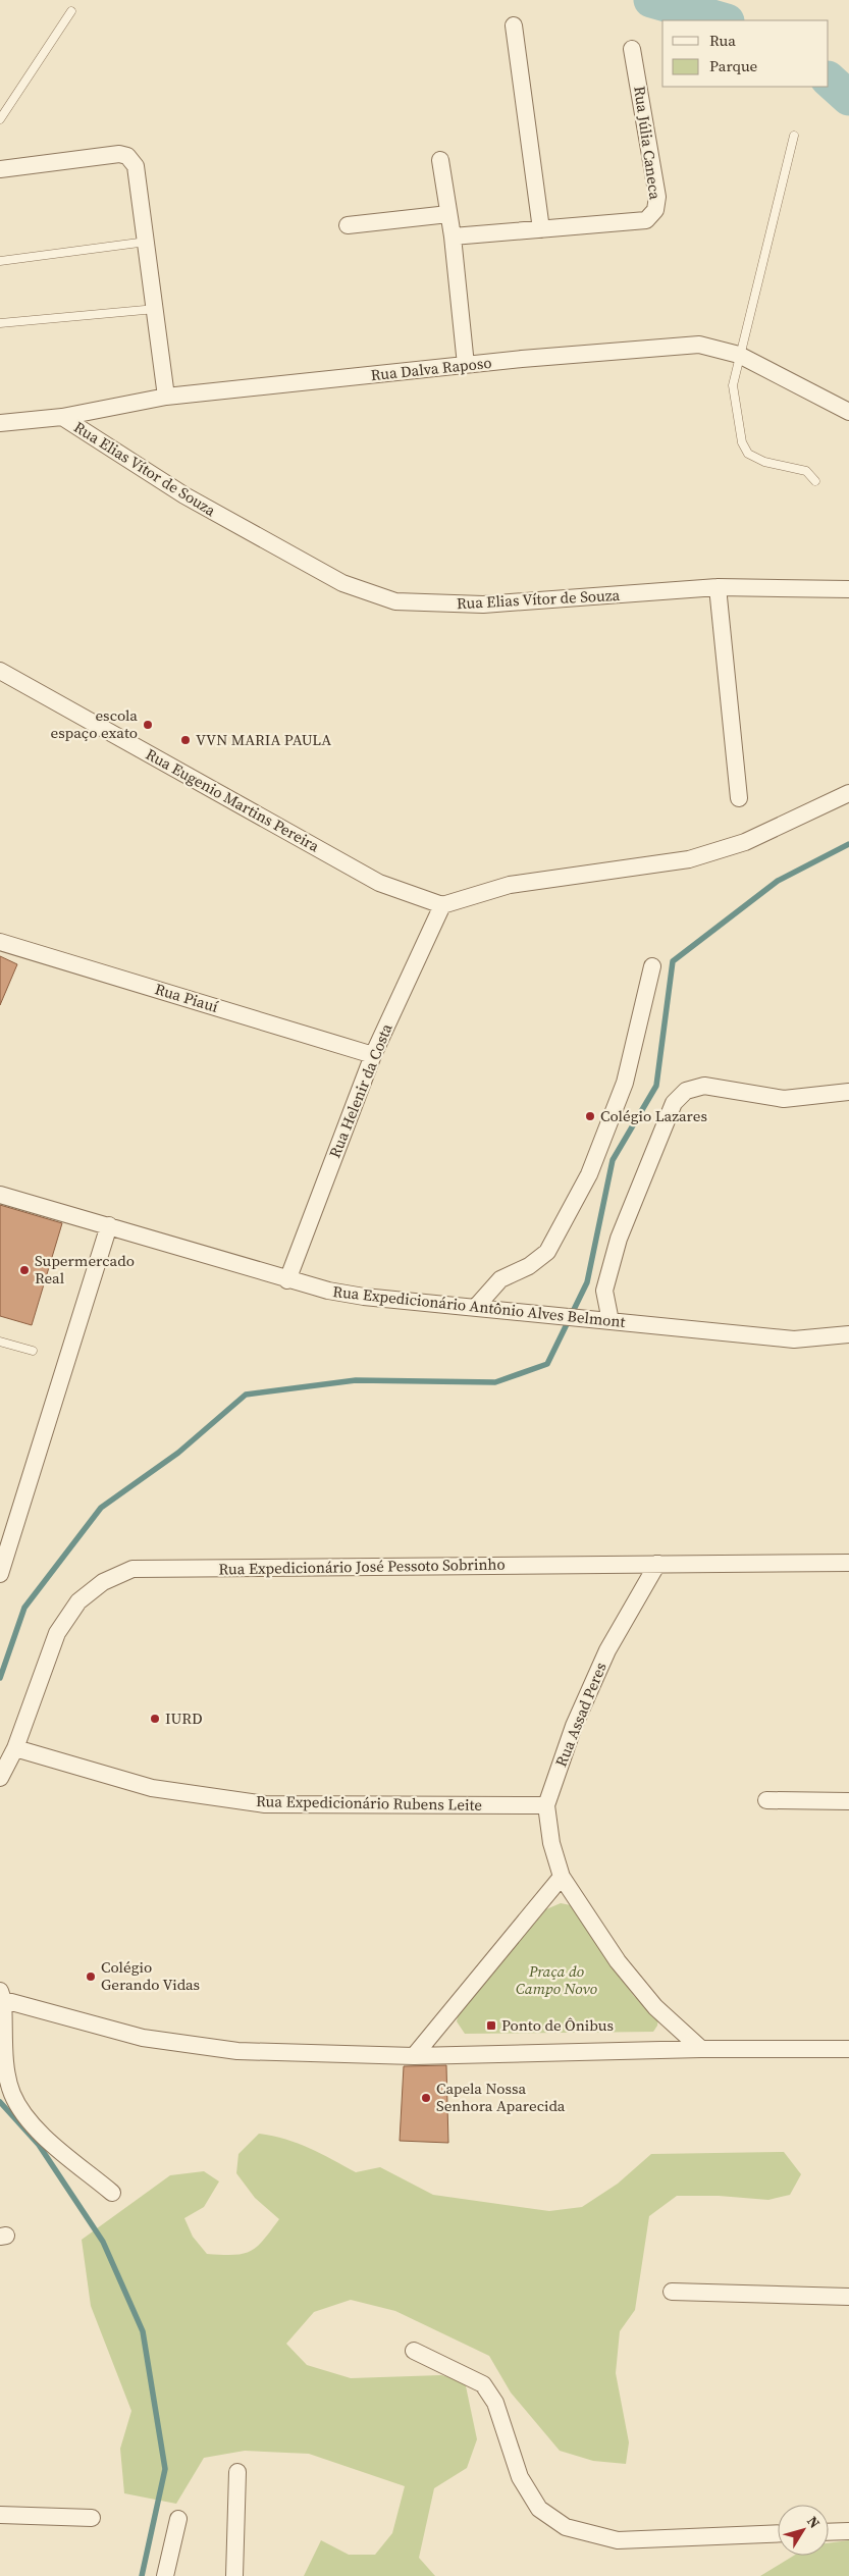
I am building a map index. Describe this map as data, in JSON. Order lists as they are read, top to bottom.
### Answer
{
  "streets": {
    "street": [
      "Rua Júlia Caneca",
      "Rua Dalva Raposo",
      "Rua Elias Vítor de Souza",
      "Rua Eugenio Martins Pereira",
      "Rua Piauí",
      "Rua Helenir da Costa",
      "Rua Expedicionário Antônio Alves Belmont",
      "Rua Expedicionário José Pessoto Sobrinho",
      "Rua Assad Peres",
      "Rua Expedicionário Rubens Leite"
    ]
  },
  "crossings": [
    ["Rua Dalva Raposo", "Rua Elias Vítor de Souza"],
    ["Rua Eugenio Martins Pereira", "Rua Helenir da Costa"],
    ["Rua Piauí", "Rua Helenir da Costa"],
    ["Rua Helenir da Costa", "Rua Expedicionário Antônio Alves Belmont"],
    ["Rua Expedicionário José Pessoto Sobrinho", "Rua Assad Peres"],
    ["Rua Expedicionário José Pessoto Sobrinho", "Rua Expedicionário Rubens Leite"],
    ["Rua Assad Peres", "Rua Expedicionário Rubens Leite"]
  ],
  "parks": ["Praça do Campo Novo"],
  "places": {
    "other": [
      "escola espaço exato",
      "VVN MARIA PAULA",
      "Colégio Lazares",
      "Supermercado Real",
      "IURD",
      "Colégio Gerando Vidas",
      "Capela Nossa Senhora Aparecida"
    ],
    "transit": ["Ponto de Ônibus"]
  },
  "legend": ["Rua", "Parque"],
  "north": "top right"
}
